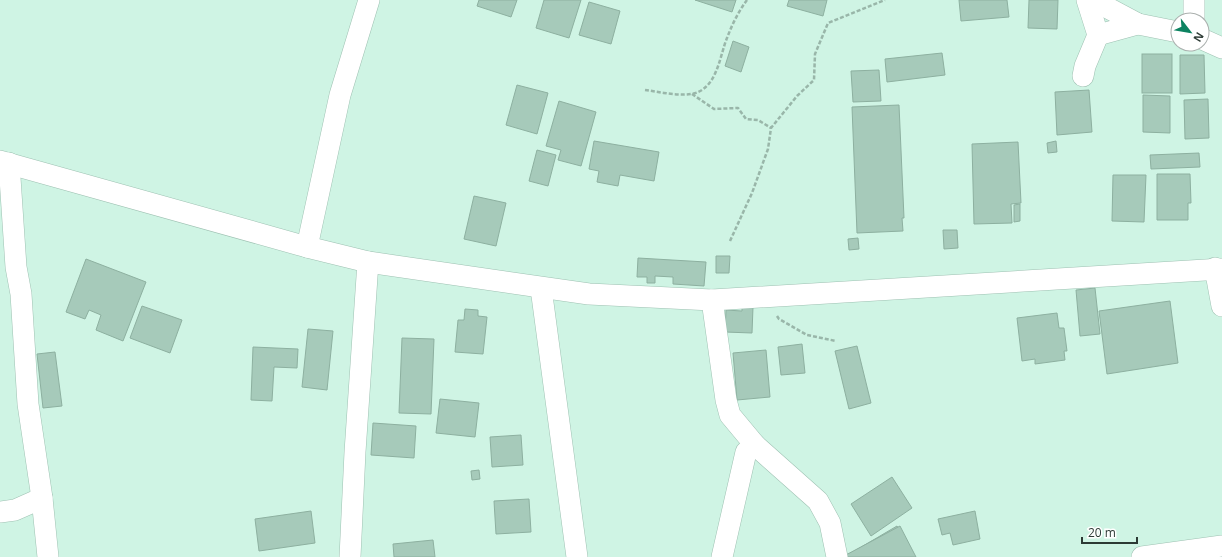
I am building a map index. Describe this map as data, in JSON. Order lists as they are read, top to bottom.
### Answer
{
  "scale_bar": "20 m",
  "north": "bottom right"
}
